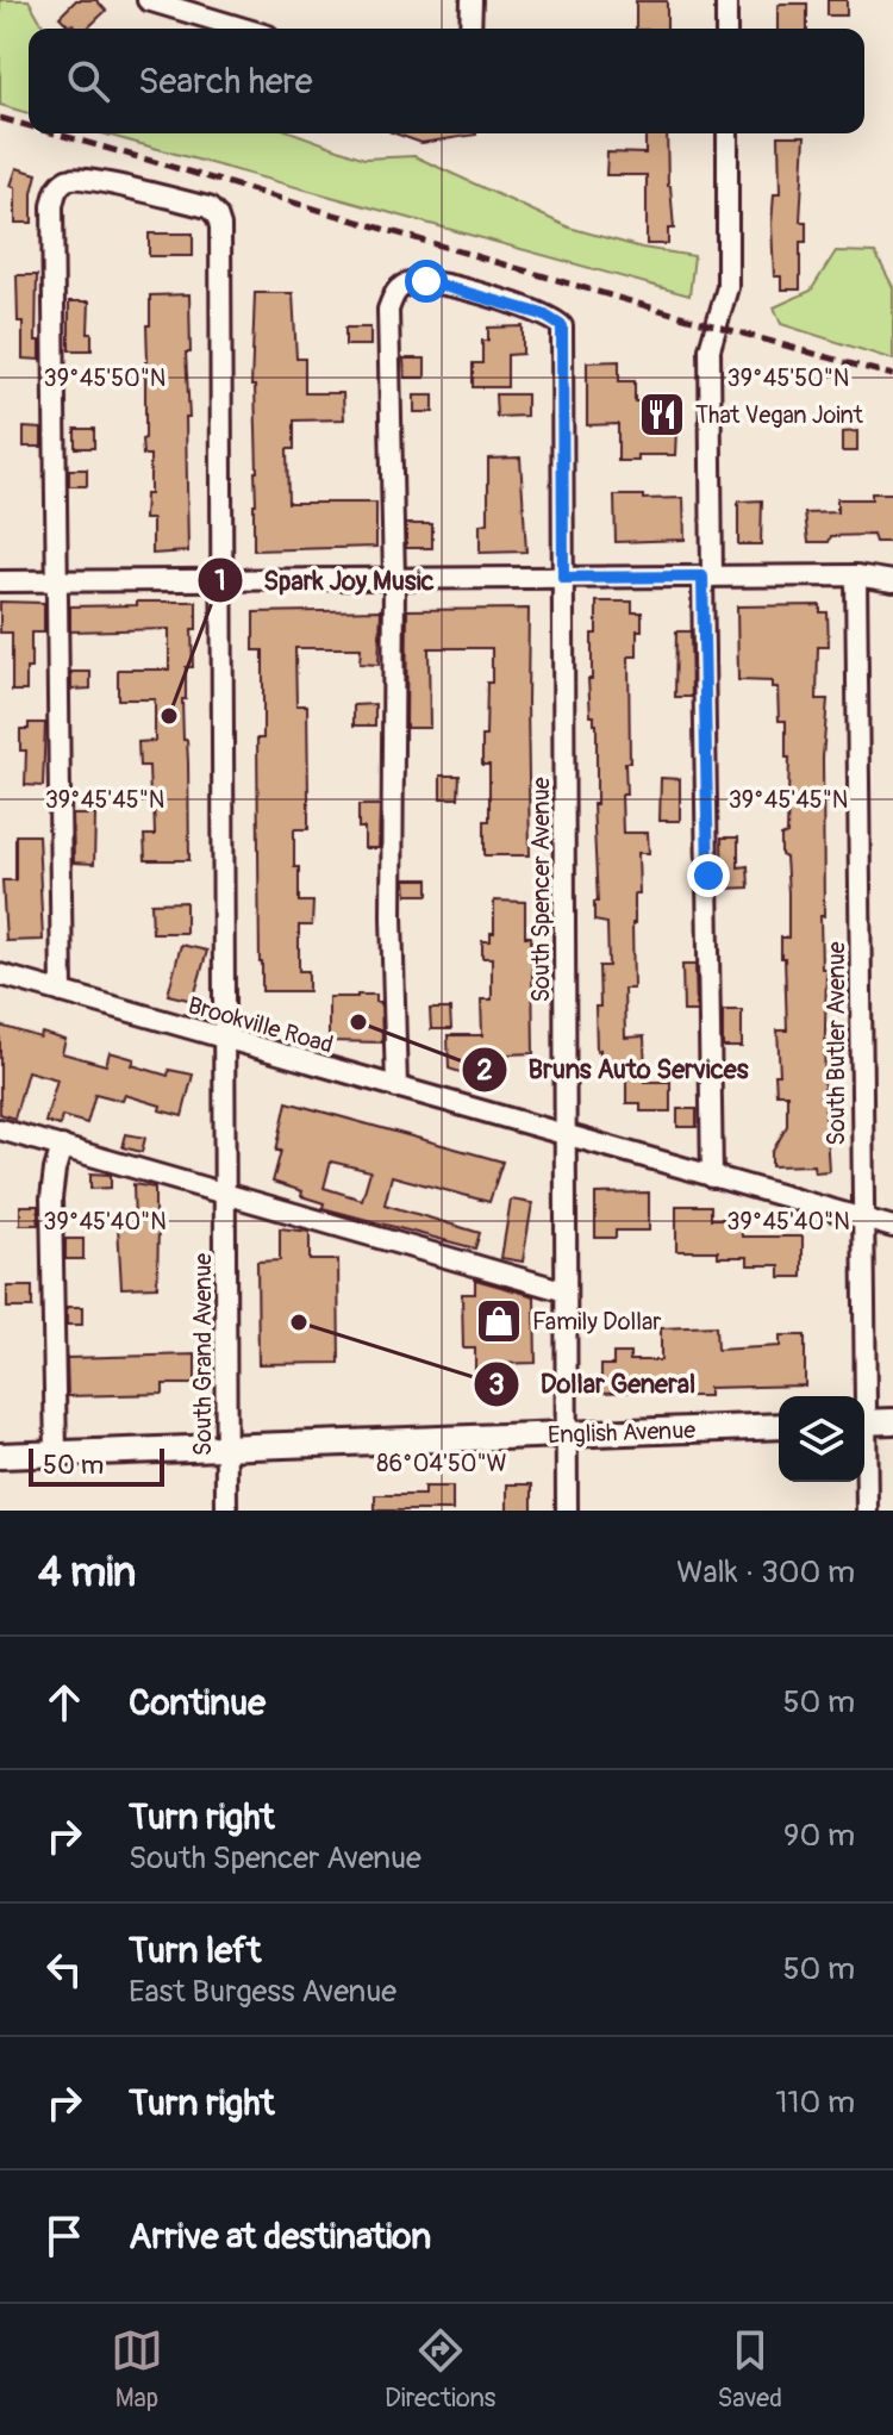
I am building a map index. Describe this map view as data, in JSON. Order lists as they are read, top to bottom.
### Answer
{
  "streets": {
    "main road": ["English Avenue"],
    "street": [
      "South Spencer Avenue",
      "Brookville Road",
      "South Butler Avenue",
      "South Grand Avenue"
    ]
  },
  "crossings": [
    ["South Spencer Avenue", "Brookville Road"],
    ["South Spencer Avenue", "English Avenue"],
    ["Brookville Road", "South Butler Avenue"],
    ["Brookville Road", "South Grand Avenue"],
    ["South Grand Avenue", "English Avenue"]
  ],
  "places": {
    "restaurant": ["That Vegan Joint"],
    "other": ["Spark Joy Music", "Bruns Auto Services", "Dollar General"],
    "shop": ["Family Dollar"]
  },
  "scale_bar": "50 m",
  "page": {
    "search": "Search here",
    "scale": "50 m",
    "heading": ["4 min", "Walk · 300 m"],
    "list": [
      ["Continue", "50 m"],
      ["Turn right", "South Spencer Avenue", "90 m"],
      ["Turn left", "East Burgess Avenue", "50 m"],
      ["Turn right", "110 m"],
      "Arrive at destination"
    ],
    "nav": ["Map", "Directions", "Saved"]
  },
  "coordinates": [
    "39°45'50\"N",
    "39°45'45\"N",
    "39°45'40\"N",
    "86°04'50\"W"
  ]
}
